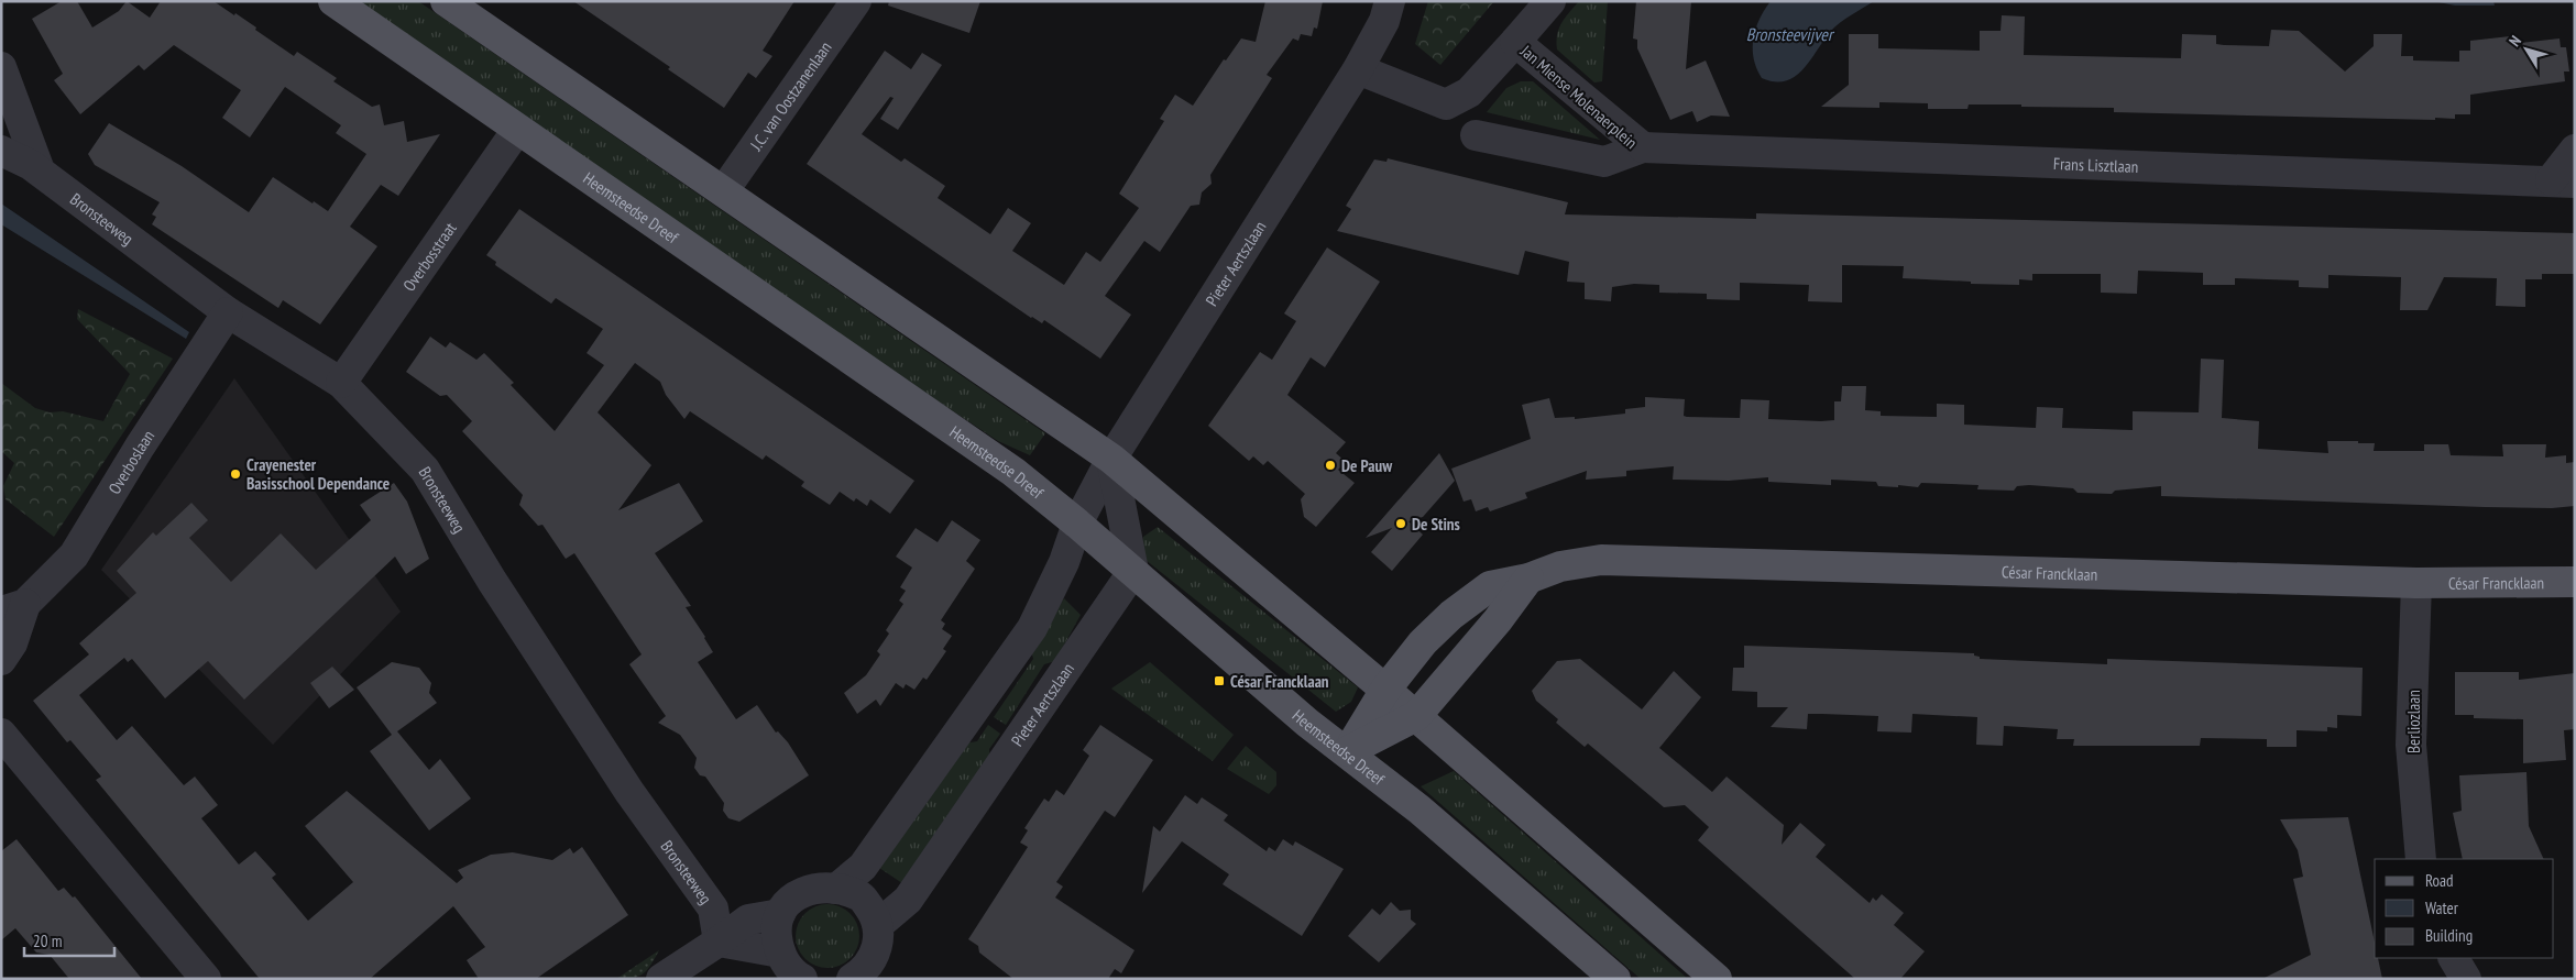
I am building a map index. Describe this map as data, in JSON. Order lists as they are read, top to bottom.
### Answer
{
  "streets": {
    "main road": ["Heemsteedse Dreef", "César Francklaan"],
    "street": [
      "J.C. van Oostzanenlaan",
      "Jan Miense Molenaerplein",
      "Frans Lisztlaan",
      "Bronsteeweg",
      "Overbosstraat",
      "Pieter Aertszlaan",
      "Overboslaan",
      "Berliozlaan"
    ]
  },
  "crossings": [
    ["Jan Miense Molenaerplein", "Frans Lisztlaan"],
    ["Jan Miense Molenaerplein", "Pieter Aertszlaan"],
    ["Heemsteedse Dreef", "Overbosstraat"],
    ["Heemsteedse Dreef", "Pieter Aertszlaan"],
    ["Heemsteedse Dreef", "César Francklaan"],
    ["Bronsteeweg", "Overbosstraat"],
    ["Bronsteeweg", "Overboslaan"],
    ["César Francklaan", "Berliozlaan"]
  ],
  "water": ["Bronsteevijver"],
  "places": {
    "other": ["De Pauw", "Crayenester Basisschool Dependance", "De Stins"],
    "transit": ["César Francklaan"]
  },
  "legend": ["Road", "Water", "Building"],
  "scale_bar": "20 m",
  "north": "top left"
}
